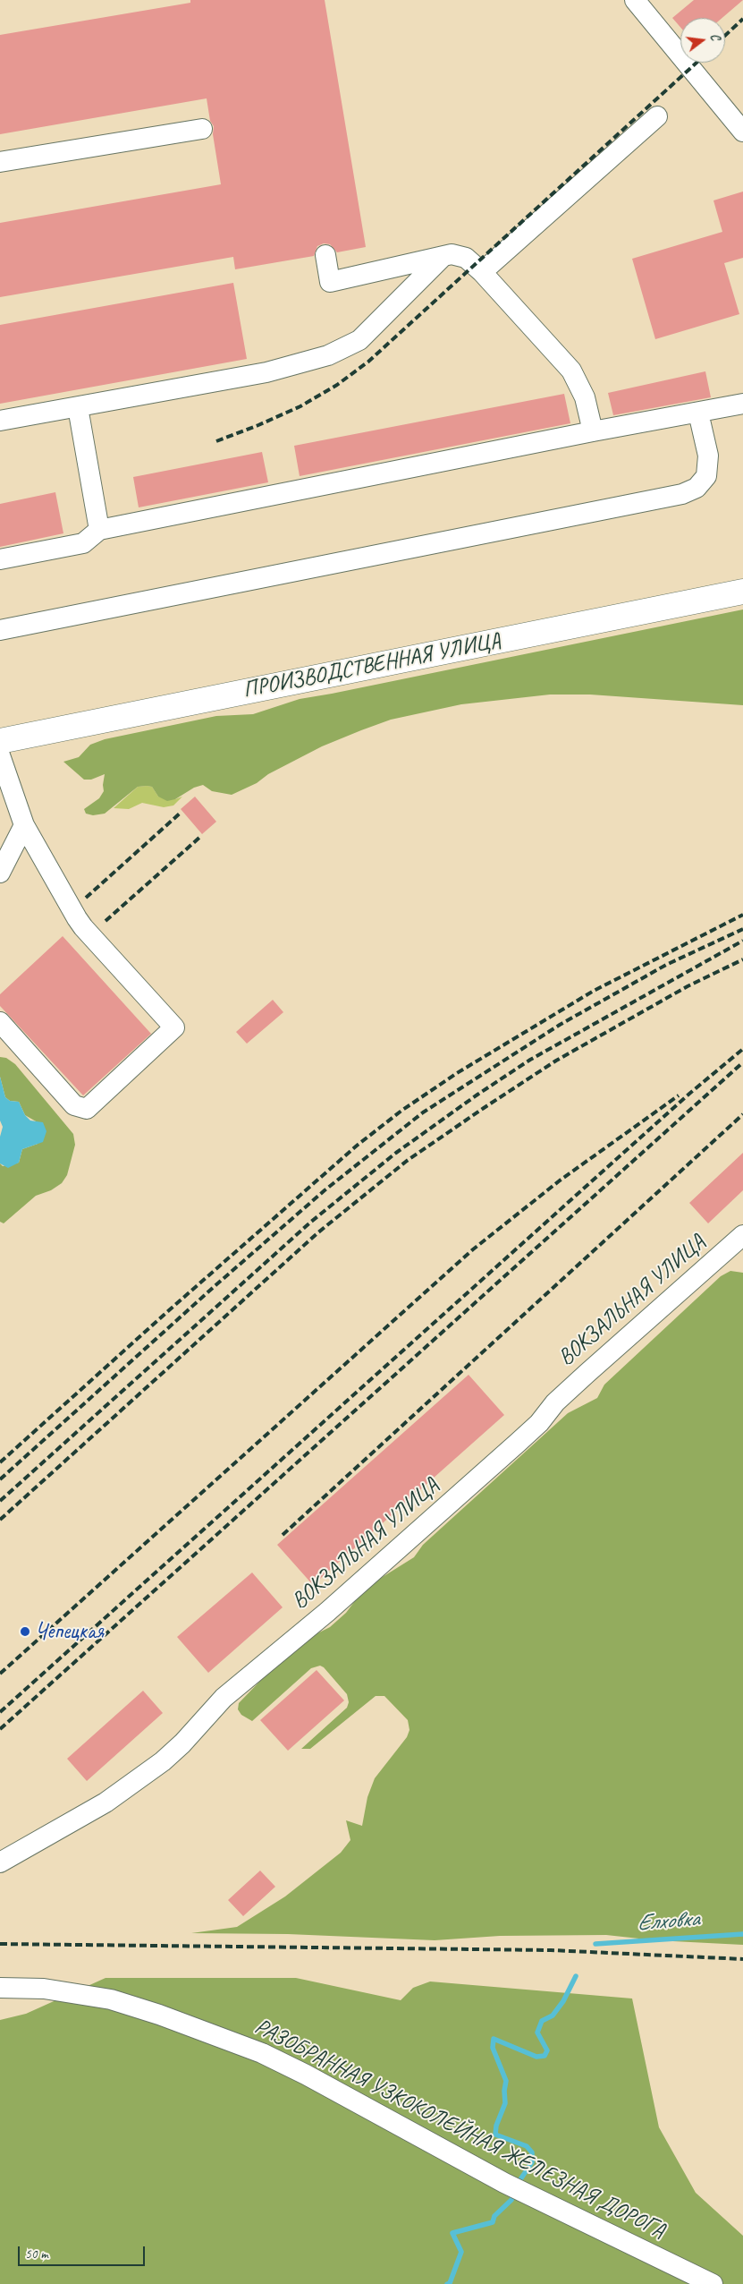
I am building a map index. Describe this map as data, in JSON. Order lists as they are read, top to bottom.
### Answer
{
  "streets": {
    "main road": ["ПРОИЗВОДСТВЕННАЯ УЛИЦА"],
    "street": ["ВОКЗАЛЬНАЯ УЛИЦА", "РАЗОБРАННАЯ УЗКОКОЛЕЙНАЯ ЖЕЛЕЗНАЯ ДОРОГА"]
  },
  "water": ["Елховка"],
  "places": ["Чепецкая"],
  "scale_bar": "50 m",
  "north": "right"
}
